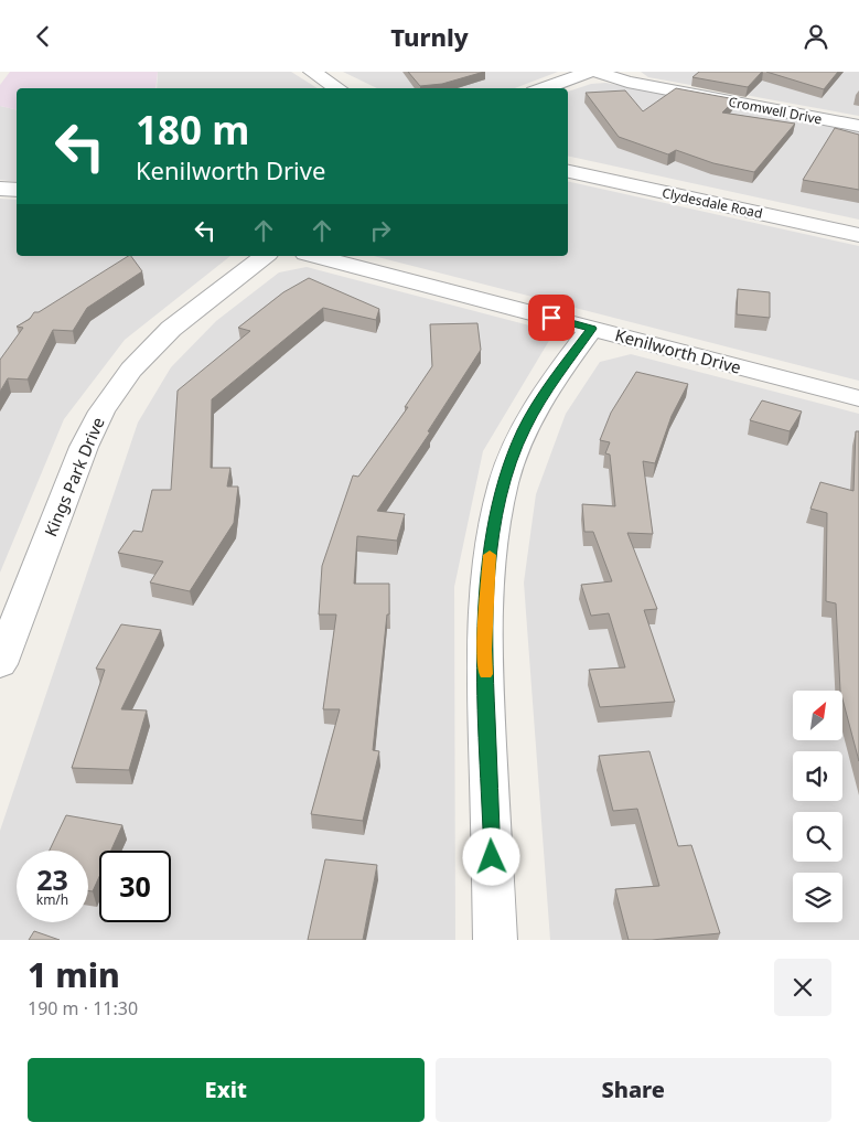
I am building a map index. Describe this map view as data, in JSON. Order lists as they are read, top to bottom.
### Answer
{
  "streets": {
    "street": [
      "Cromwell Drive",
      "Clydesdale Road",
      "Kenilworth Drive",
      "Kings Park Drive"
    ]
  },
  "north": "top right",
  "page": {
    "header": "Turnly",
    "turn": ["180 m", "Kenilworth Drive"],
    "speed": "23 km/h",
    "limit": "30",
    "heading": ["1 min", "190 m · 11:30"],
    "buttons": ["Exit", "Share"]
  }
}
